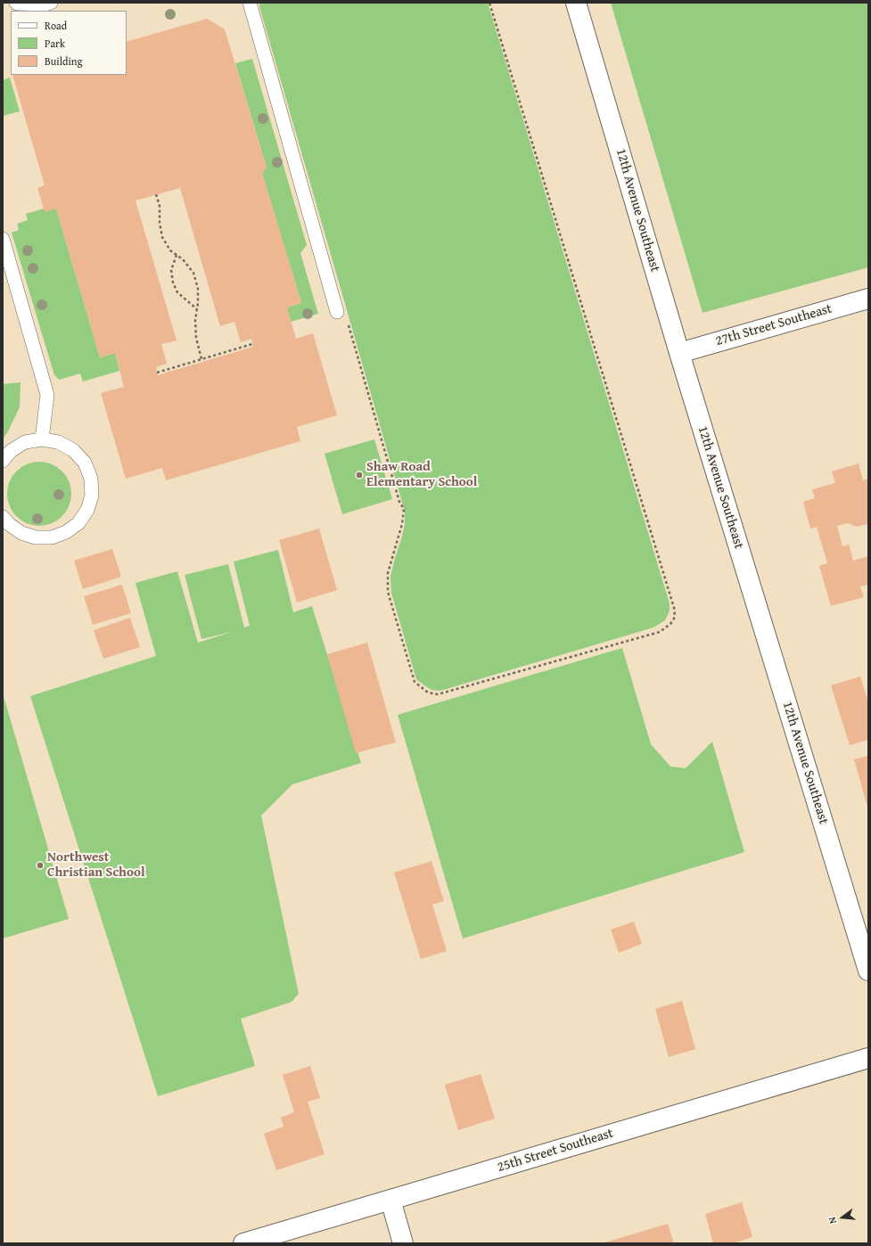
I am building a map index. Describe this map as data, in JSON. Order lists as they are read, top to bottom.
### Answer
{
  "streets": {
    "street": ["12th Avenue Southeast", "27th Street Southeast", "25th Street Southeast"]
  },
  "crossings": [
    ["12th Avenue Southeast", "27th Street Southeast"]
  ],
  "places": ["Shaw Road Elementary School", "Northwest Christian School"],
  "legend": ["Road", "Park", "Building"],
  "north": "left"
}
